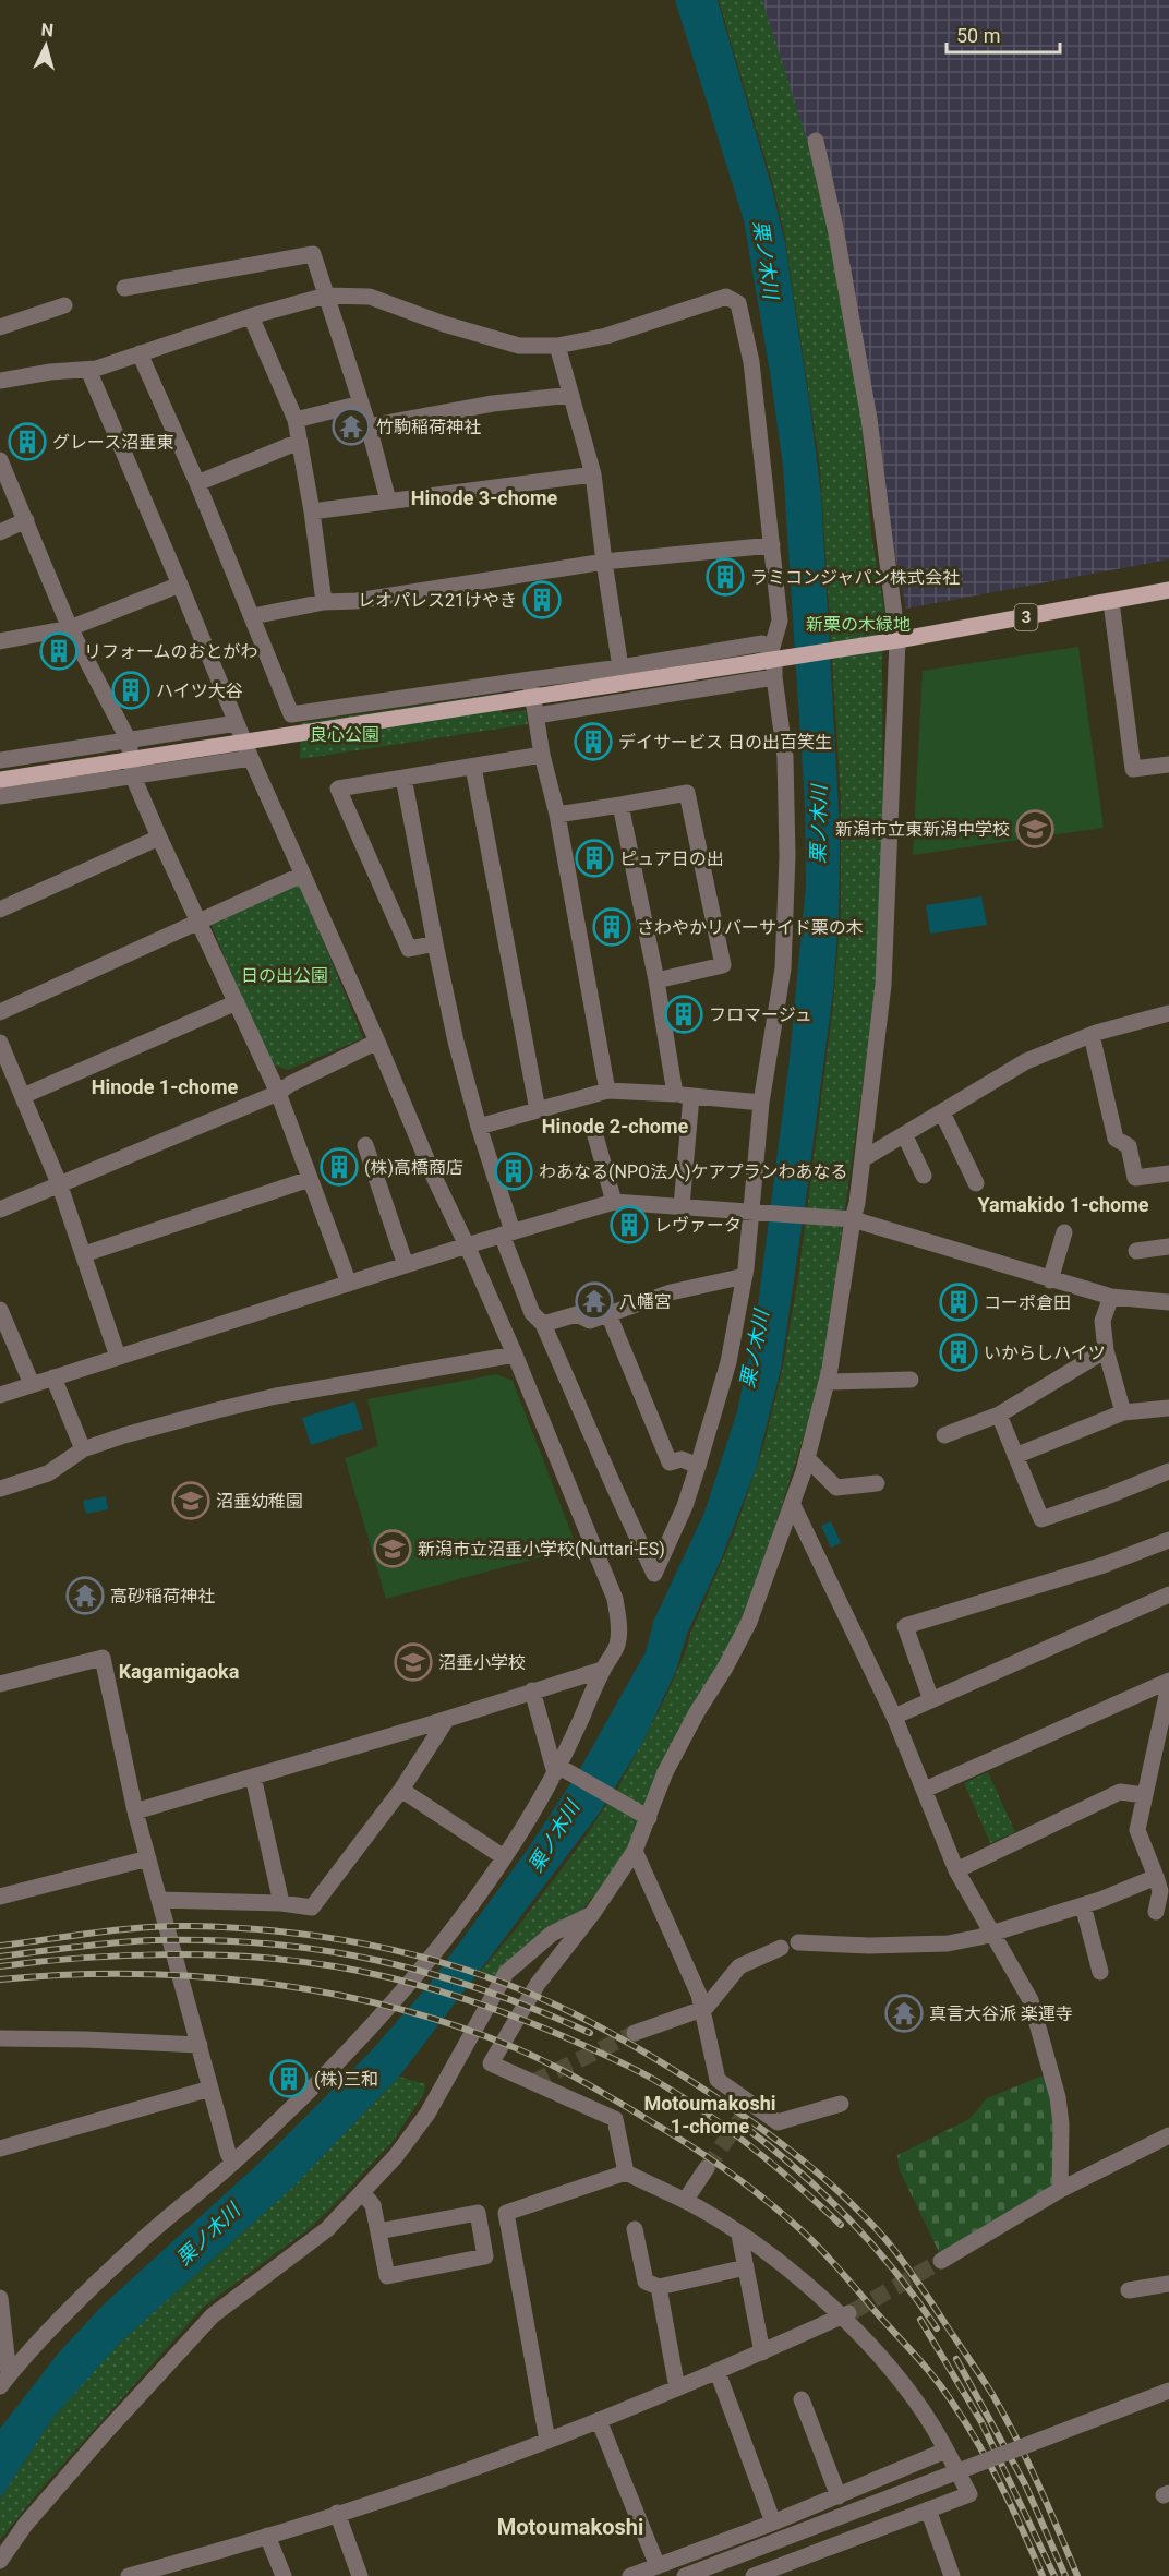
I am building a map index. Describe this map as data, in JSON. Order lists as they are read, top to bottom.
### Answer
{
  "streets": {
    "main road": ["3"]
  },
  "districts": [
    "Hinode 3-chome",
    "Hinode 1-chome",
    "Hinode 2-chome",
    "Yamakido 1-chome",
    "Kagamigaoka",
    "Motoumakoshi 1-chome",
    "Motoumakoshi"
  ],
  "water": ["栗ノ木川"],
  "parks": ["新栗の木緑地", "良心公園", "日の出公園"],
  "places": {
    "temple": [
      "竹駒稲荷神社",
      "八幡宮",
      "高砂稲荷神社",
      "真言大谷派 楽運寺"
    ],
    "building": [
      "グレース沼垂東",
      "ラミコンジャパン株式会社",
      "レオパレス21けやき",
      "リフォームのおとがわ",
      "ハイツ大谷",
      "デイサービス 日の出百笑生",
      "ピュア日の出",
      "さわやかリバーサイド栗の木",
      "フロマージュ",
      "(株)高橋商店",
      "わあなる(NPO法人)ケアプランわあなる",
      "レヴァータ",
      "コーポ倉田",
      "いからしハイツ",
      "(株)三和"
    ],
    "school or university": [
      "新潟市立東新潟中学校",
      "沼垂幼稚園",
      "新潟市立沼垂小学校(Nuttari-ES)",
      "沼垂小学校"
    ]
  },
  "scale_bar": "50 m",
  "north": "top"
}
